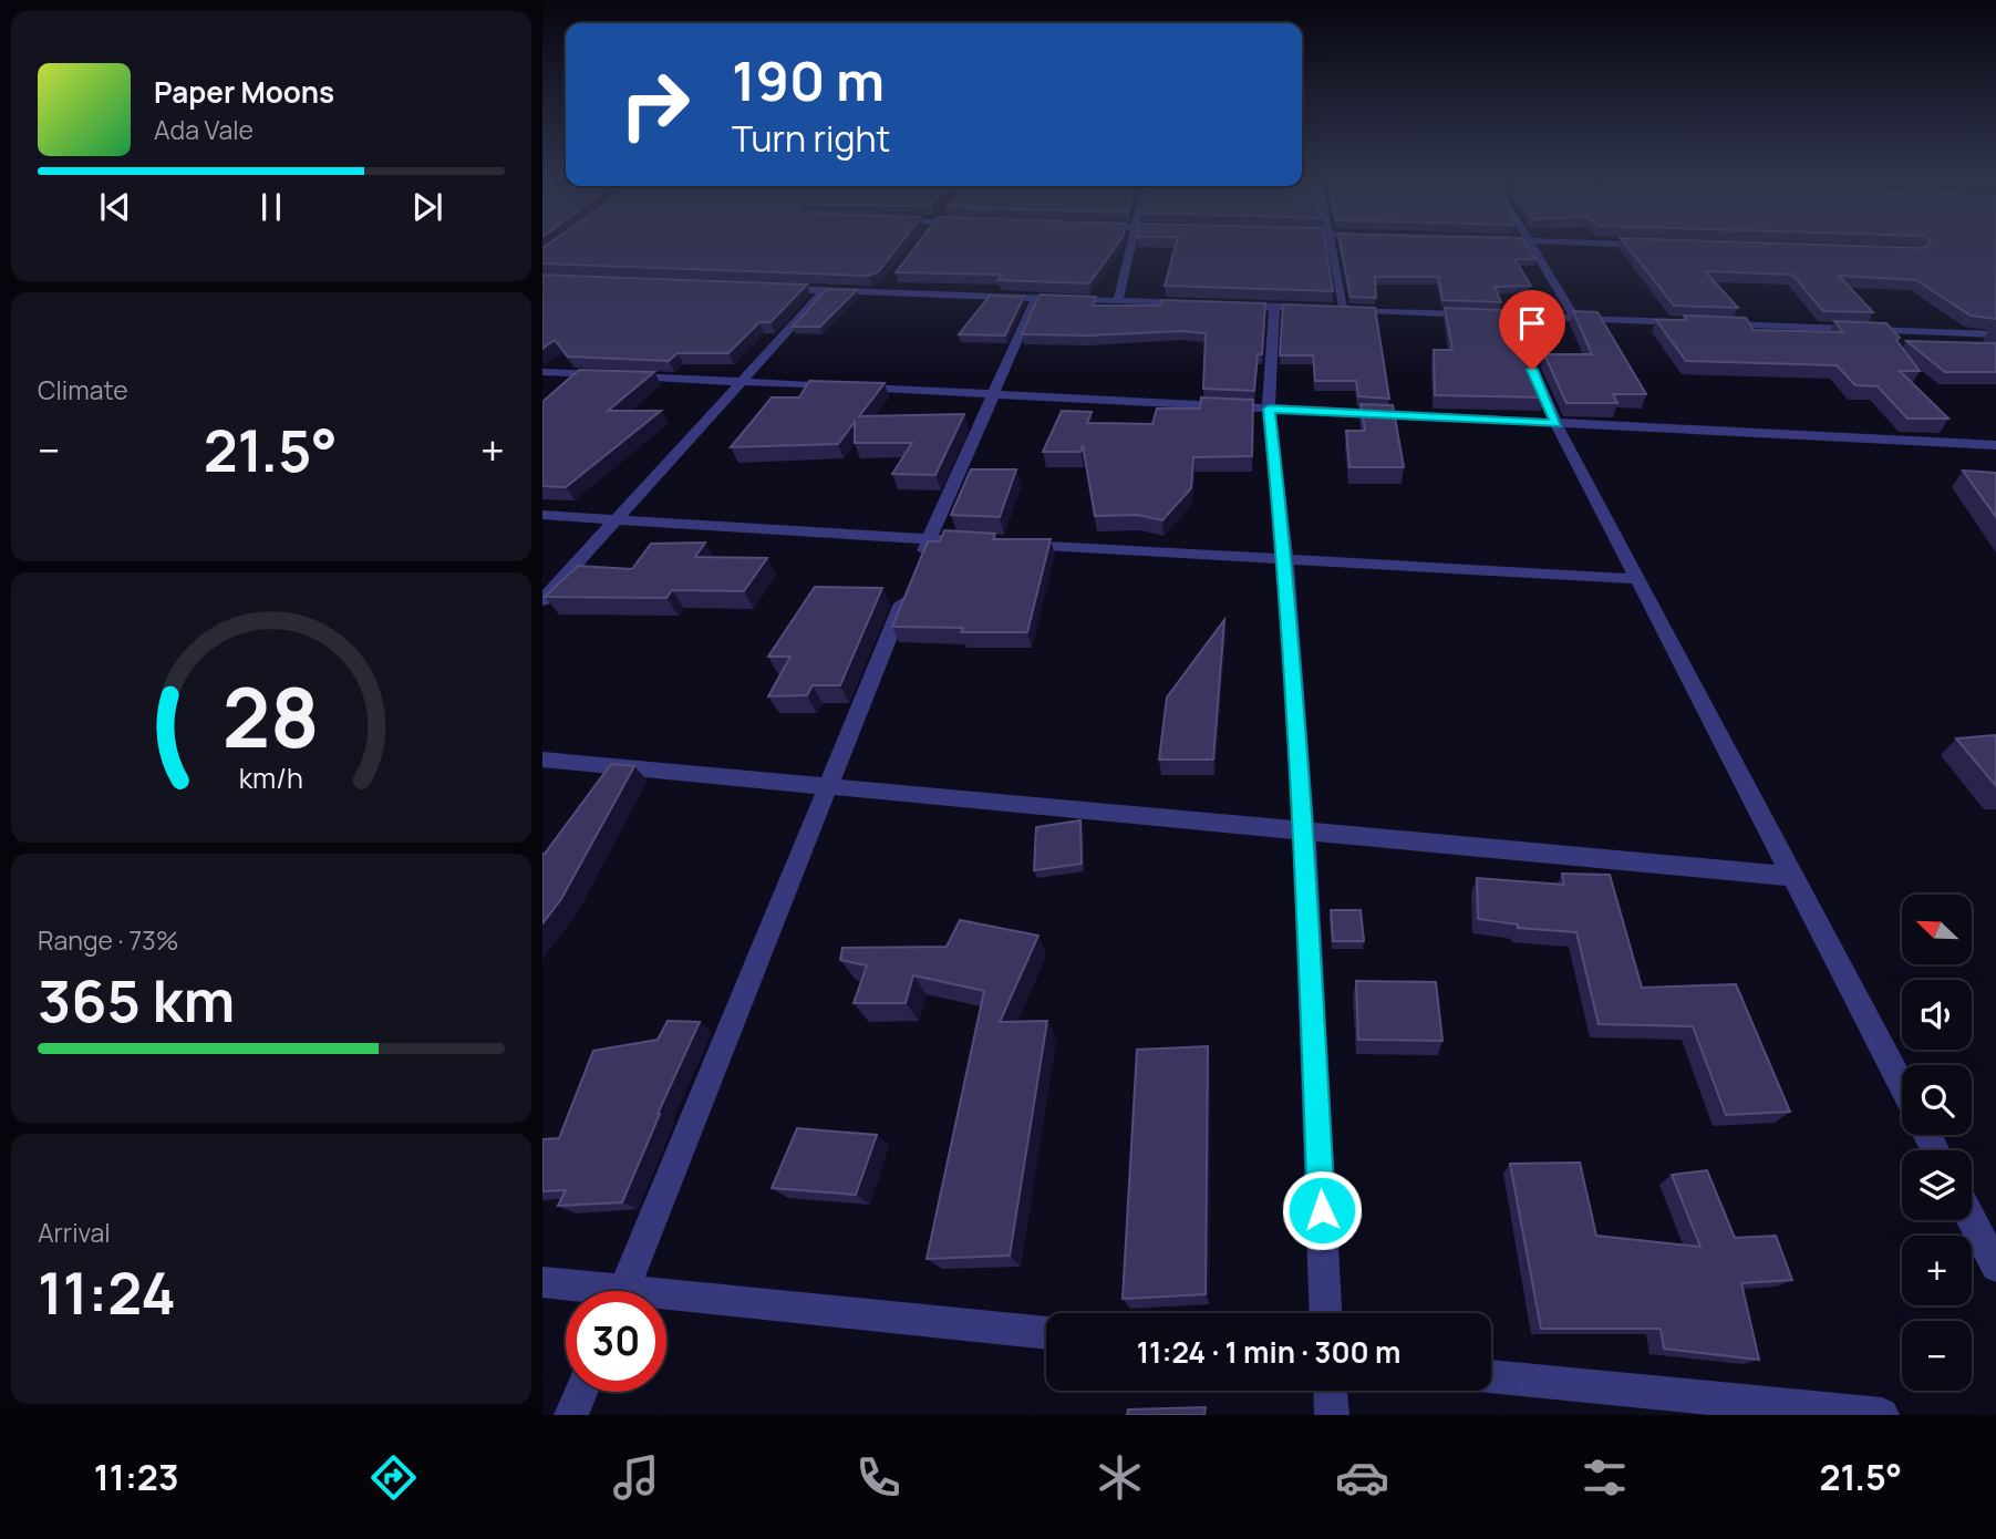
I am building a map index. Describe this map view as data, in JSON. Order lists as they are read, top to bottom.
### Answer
{
  "north": "top left",
  "page": {
    "turn": ["190 m", "Turn right"],
    "song": ["Paper Moons", "Ada Vale"],
    "tile": [
      "Climate",
      ["Range · 73%", "365 km"],
      ["Arrival", "11:24"]
    ],
    "heat": ["−", "21.5°", "+"],
    "map_buttons": ["+", "−"],
    "limit": "30",
    "trip": "11:24 · 1 min · 300 m",
    "tabs": ["11:23", "21.5°"],
    "gauge": ["28", "km/h"]
  }
}
